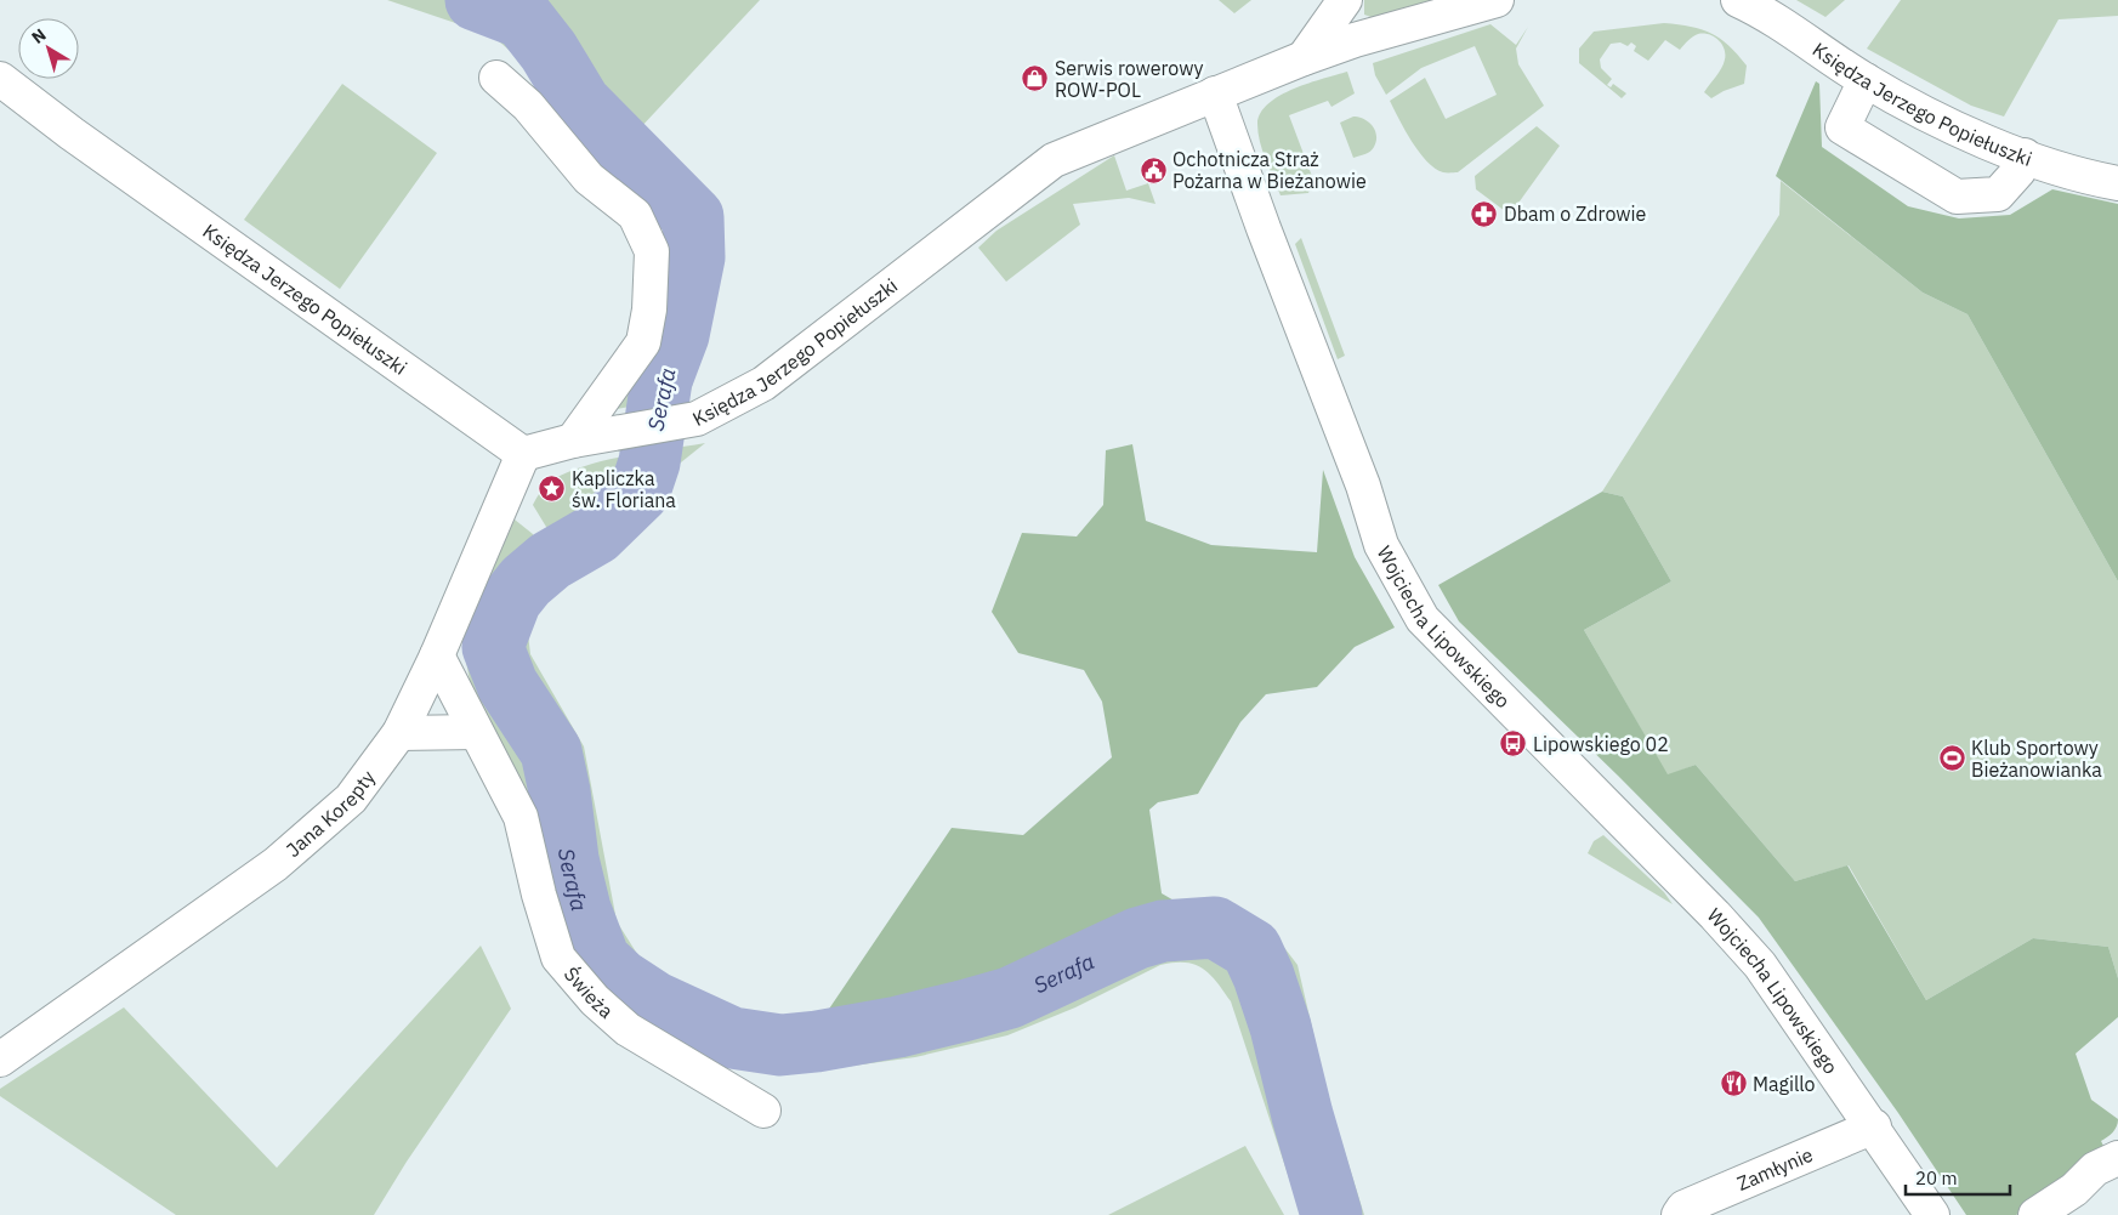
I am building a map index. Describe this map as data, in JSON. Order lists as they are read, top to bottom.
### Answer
{
  "streets": {
    "street": [
      "Księdza Jerzego Popiełuszki",
      "Wojciecha Lipowskiego",
      "Jana Korepty",
      "Świeża",
      "Zamłynie"
    ]
  },
  "crossings": [
    ["Księdza Jerzego Popiełuszki", "Wojciecha Lipowskiego"],
    ["Księdza Jerzego Popiełuszki", "Jana Korepty"],
    ["Wojciecha Lipowskiego", "Zamłynie"],
    ["Jana Korepty", "Świeża"]
  ],
  "water": ["Serafa"],
  "places": {
    "shop": ["Serwis rowerowy ROW-POL"],
    "public building": ["Ochotnicza Straż Pożarna w Bieżanowie"],
    "pharmacy": ["Dbam o Zdrowie"],
    "place": ["Kapliczka św. Floriana"],
    "bus stop": ["Lipowskiego 02"],
    "sports": ["Klub Sportowy Bieżanowianka"],
    "restaurant": ["Magillo"]
  },
  "scale_bar": "20 m",
  "north": "top left"
}
